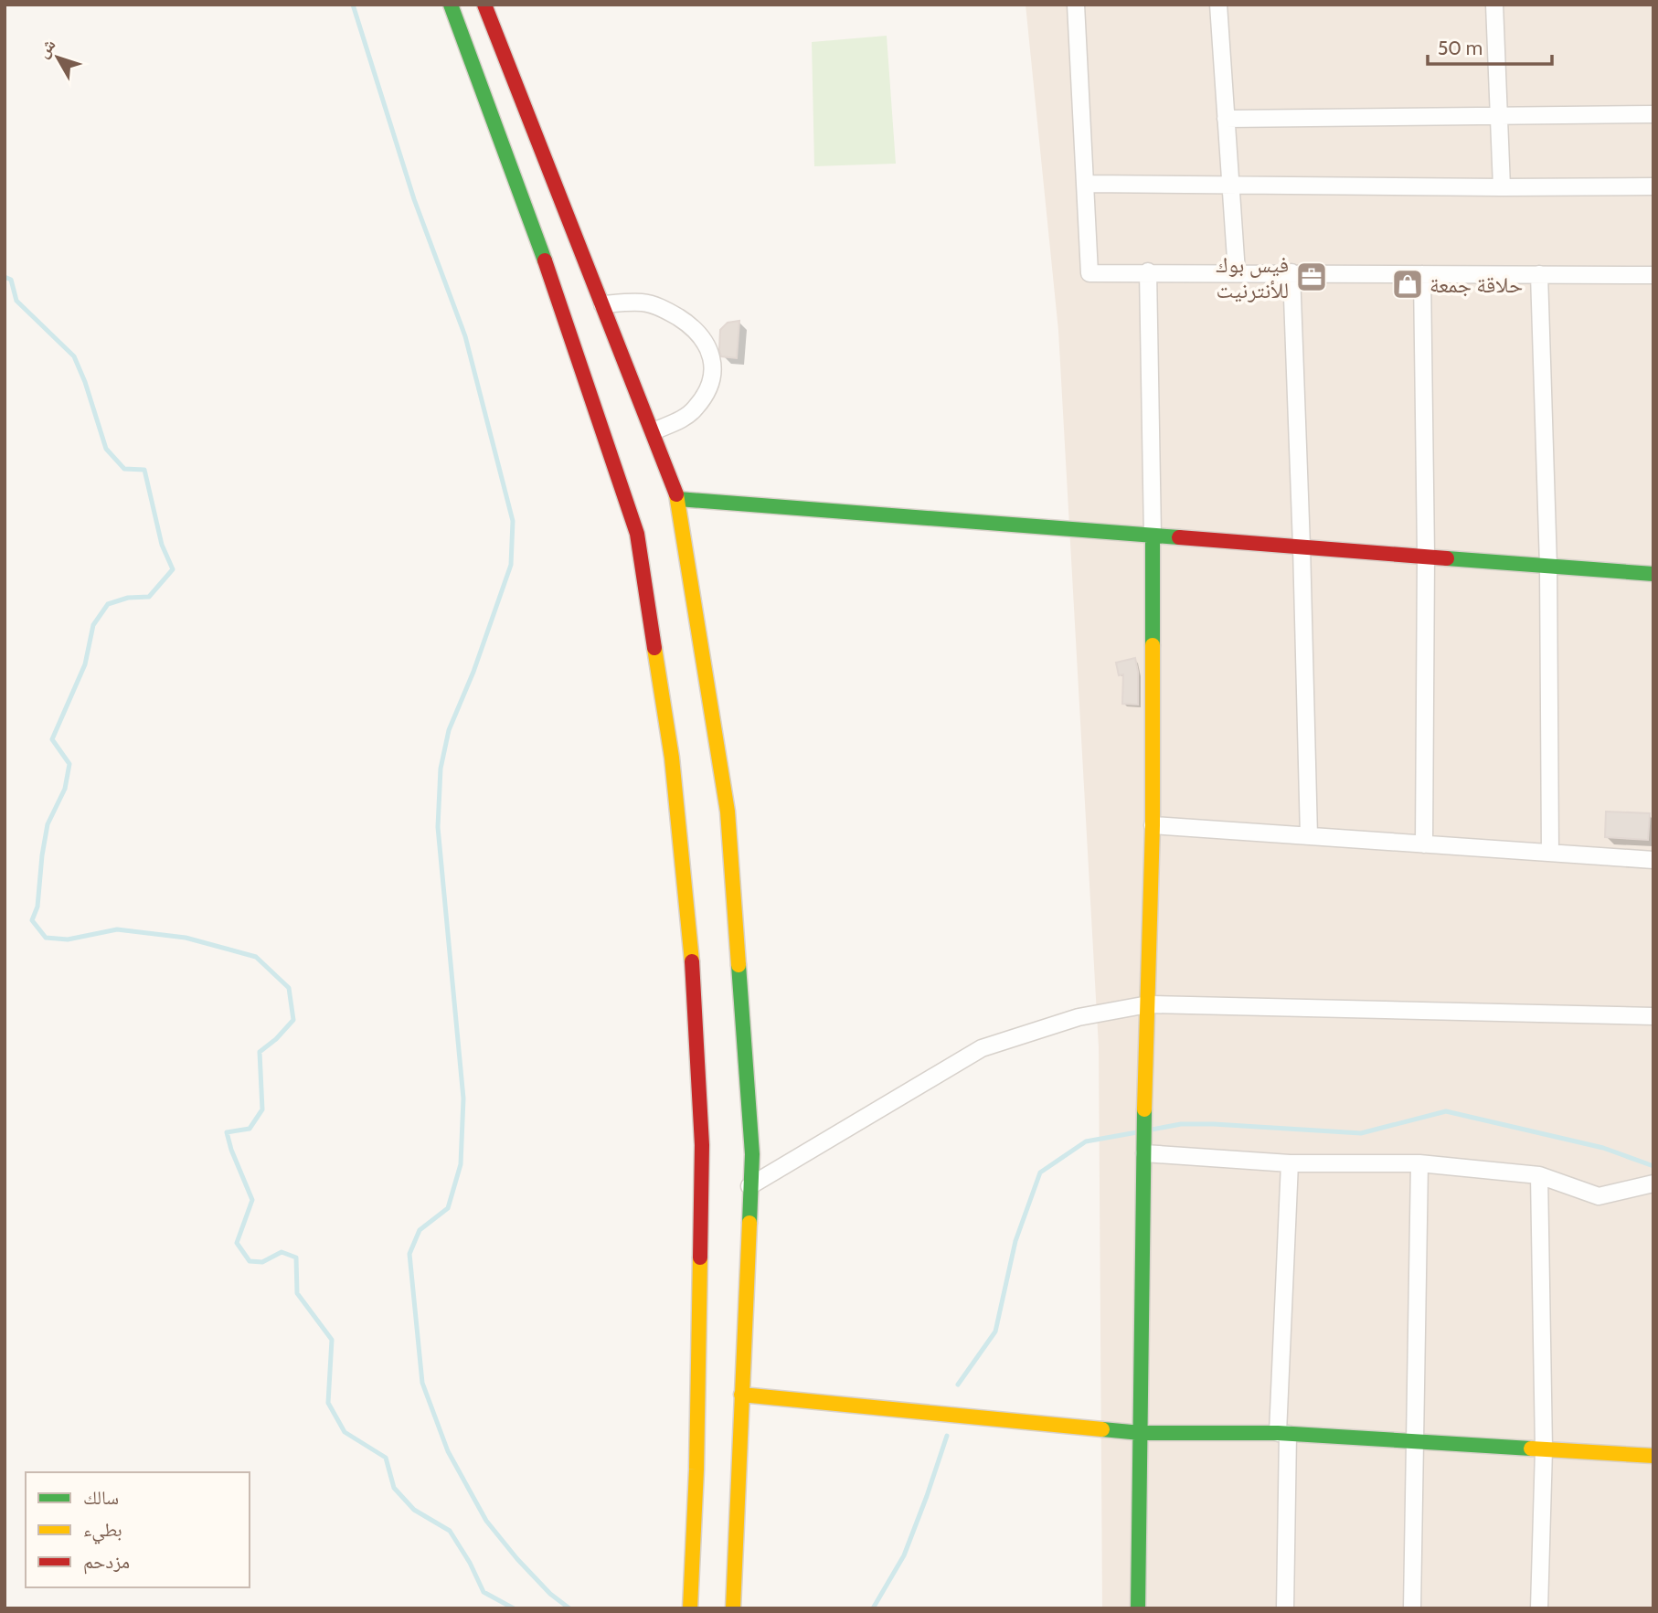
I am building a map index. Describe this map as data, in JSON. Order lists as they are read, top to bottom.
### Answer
{
  "places": {
    "office": ["فيس بوك للأنترنيت"],
    "shop": ["حلاقة جمعة"]
  },
  "legend": ["سالك", "بطيء", "مزدحم"],
  "scale_bar": "50 m",
  "north": "top left"
}
